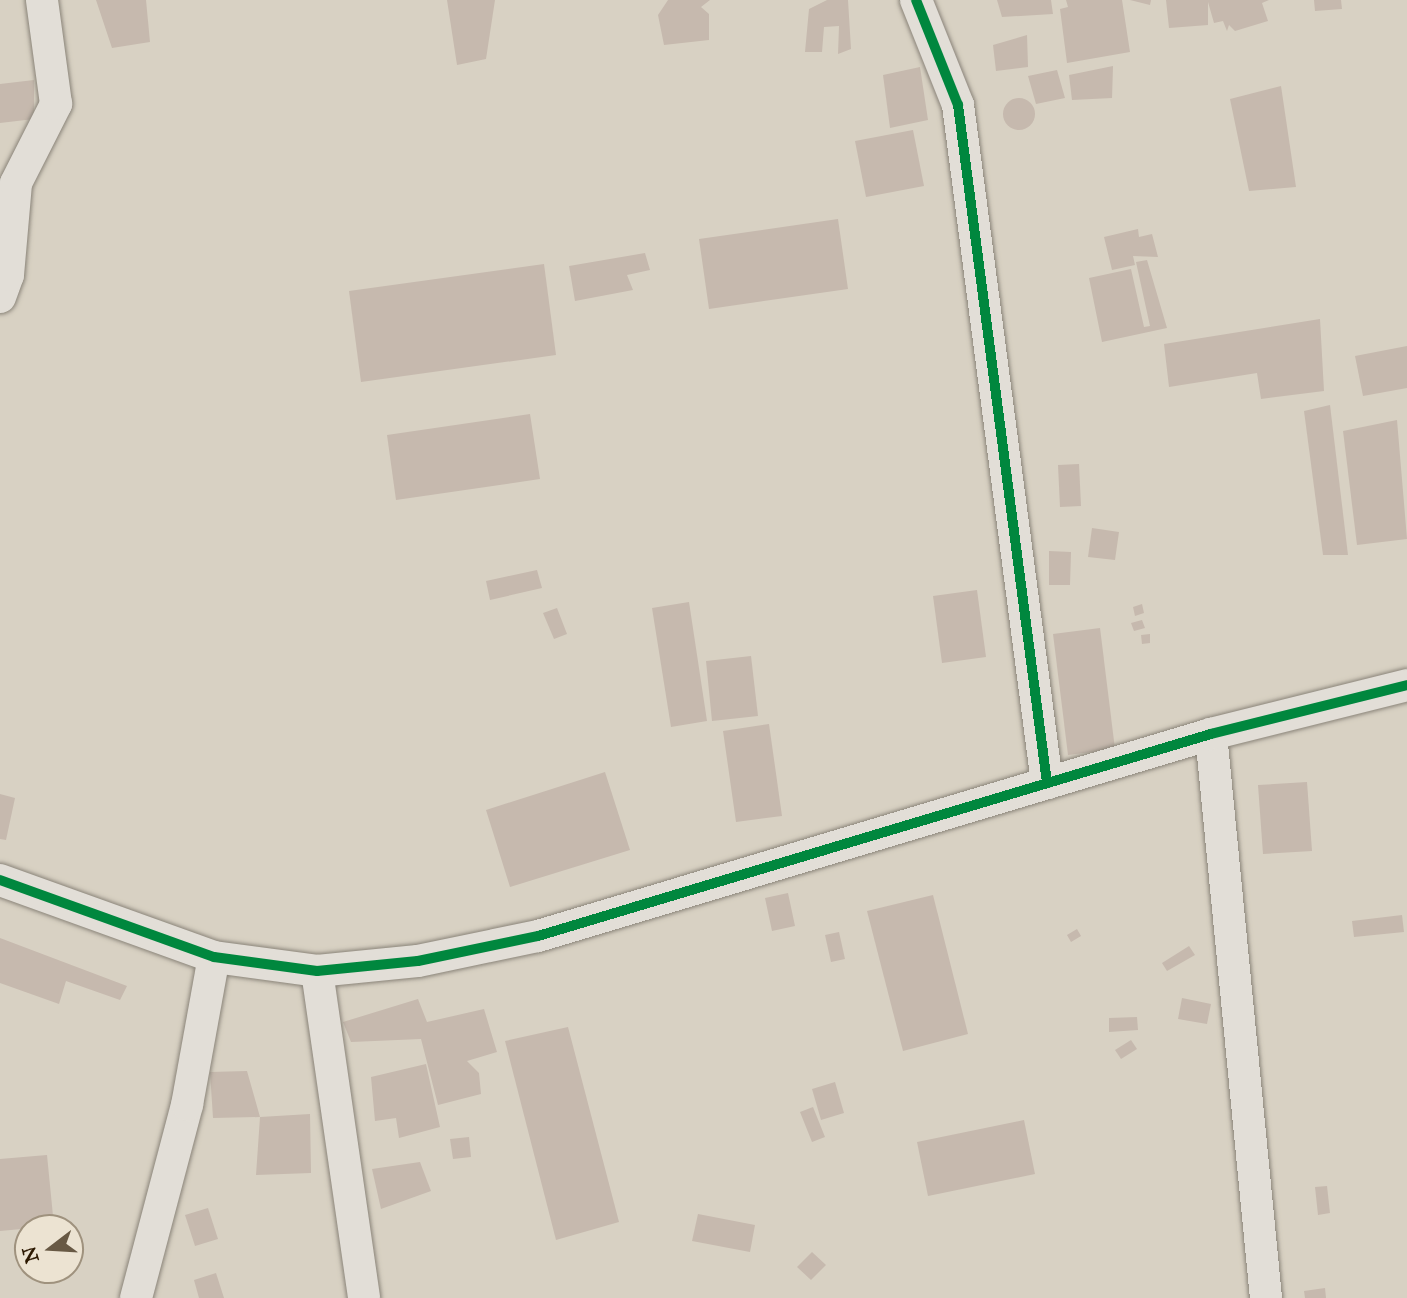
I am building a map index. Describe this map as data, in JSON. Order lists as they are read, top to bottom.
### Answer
{
  "north": "left"
}
